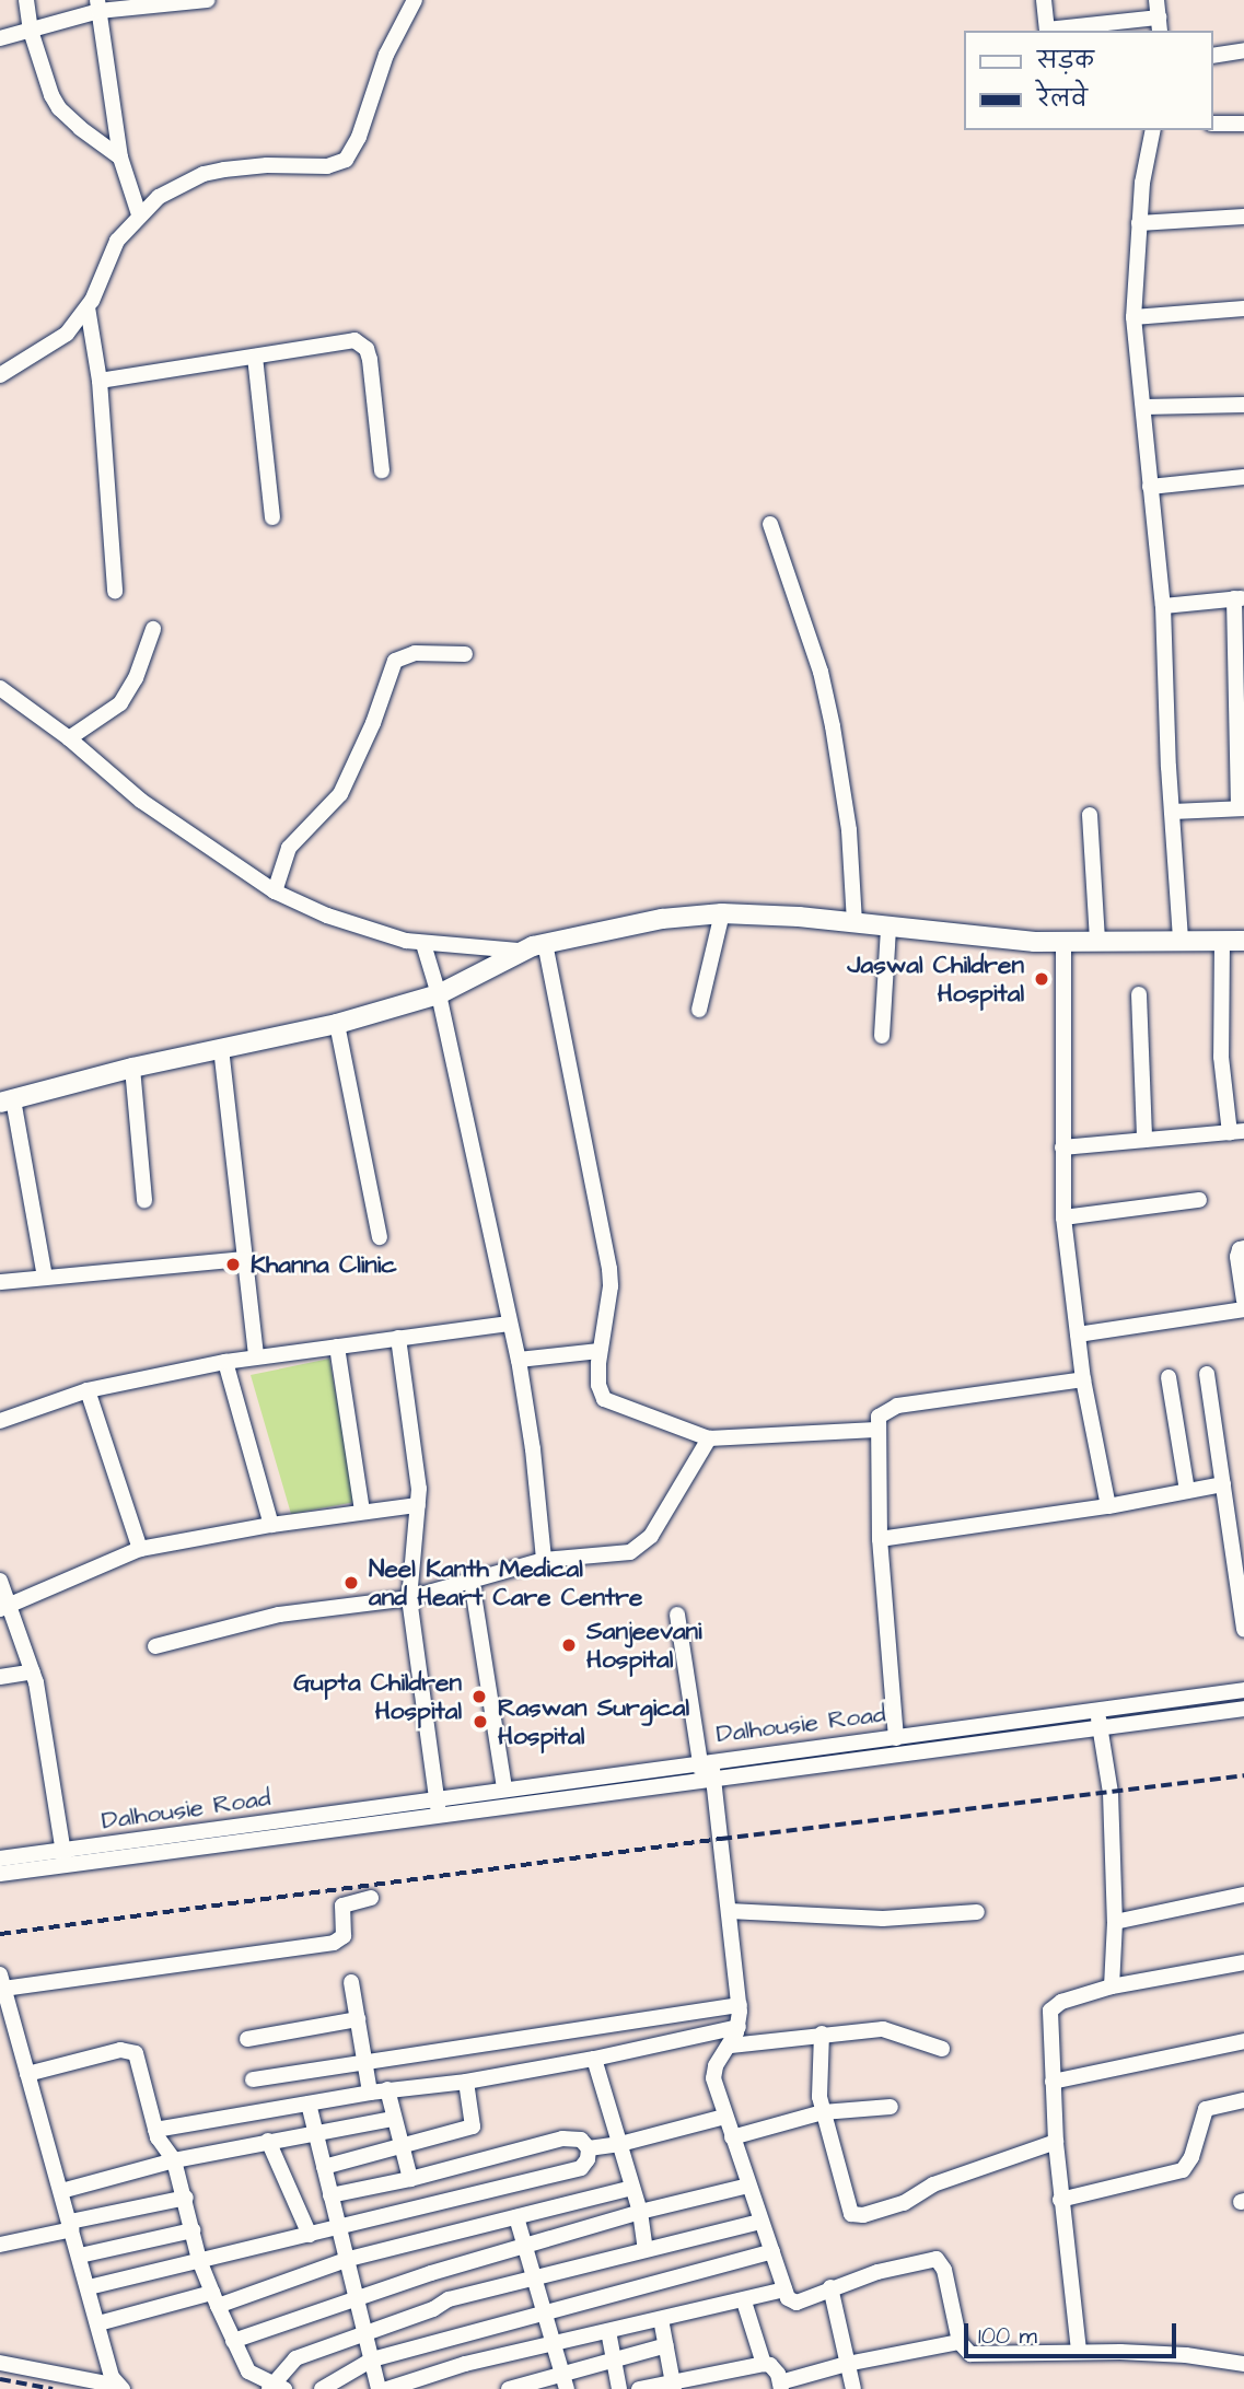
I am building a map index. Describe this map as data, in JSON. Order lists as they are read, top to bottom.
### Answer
{
  "streets": {
    "street": ["Dalhousie Road"]
  },
  "places": [
    "Jaswal Children Hospital",
    "Khanna Clinic",
    "Neel Kanth Medical and Heart Care Centre",
    "Sanjeevani Hospital",
    "Gupta Children Hospital",
    "Raswan Surgical Hospital"
  ],
  "legend": ["सड़क", "रेलवे"],
  "scale_bar": "100 m"
}
